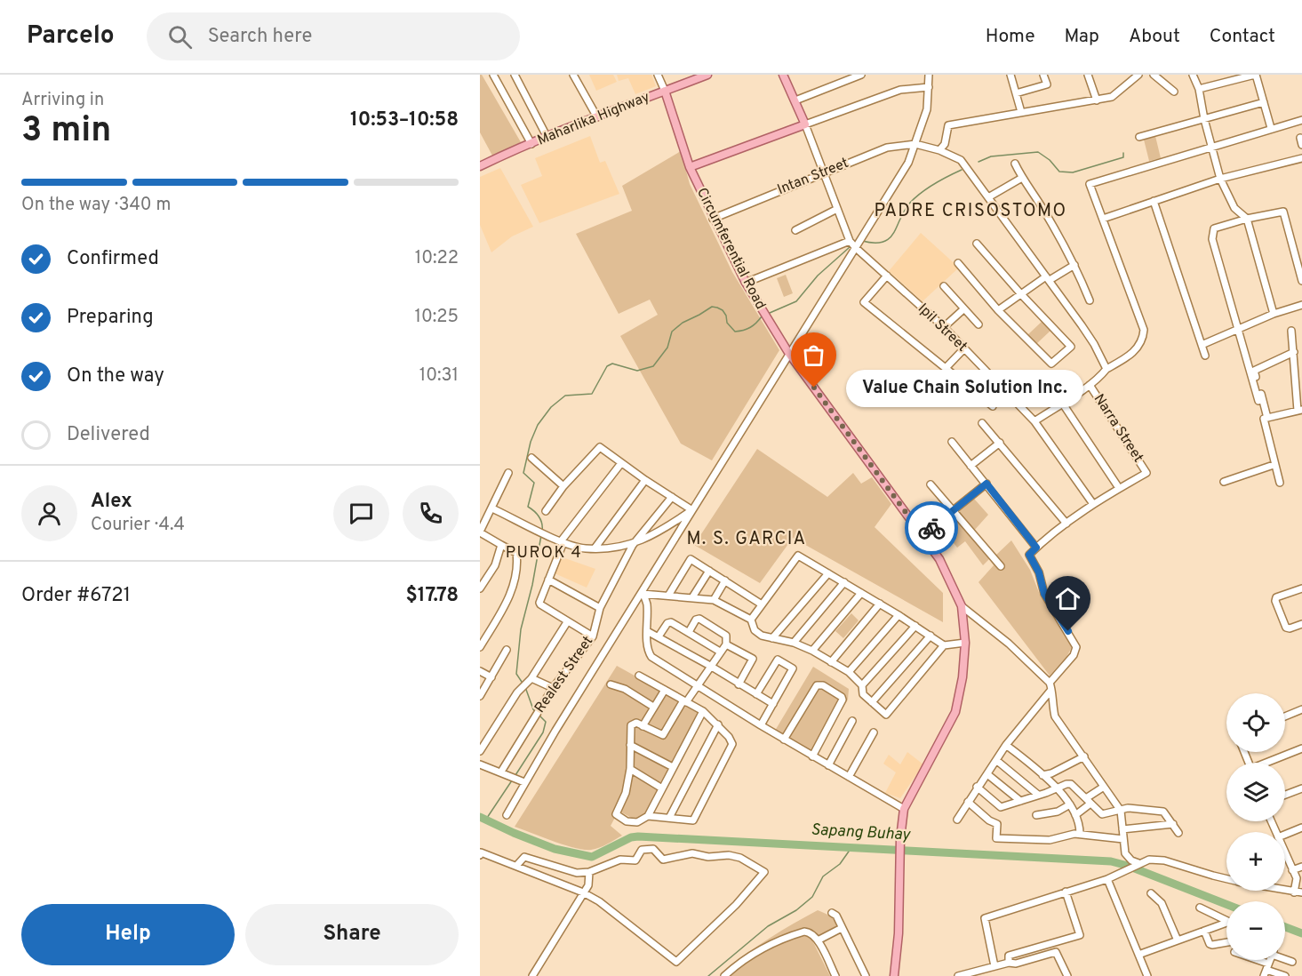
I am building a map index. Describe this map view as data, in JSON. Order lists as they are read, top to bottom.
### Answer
{
  "streets": {
    "main road": ["Maharlika Highway", "Circumferential Road"],
    "street": [
      "Intan Street",
      "Ipil Street",
      "Narra Street",
      "Realest Street"
    ]
  },
  "crossings": [
    ["Maharlika Highway", "Circumferential Road"],
    ["Intan Street", "Circumferential Road"],
    ["Intan Street", "Ipil Street"],
    ["Ipil Street", "Narra Street"]
  ],
  "districts": ["PADRE CRISOSTOMO", "M. S. GARCIA", "PUROK 4"],
  "water": ["Sapang Buhay"],
  "places": ["Value Chain Solution Inc."],
  "page": {
    "header": "Parcelo",
    "search": "Search here",
    "nav": [
      "Home",
      "Map",
      "About",
      "Contact"
    ],
    "heading": ["3 min", "Arriving in", "10:53–10:58"],
    "panel": [
      "Alex",
      "Courier · 4.4",
      "Order #6721",
      "$17.78"
    ],
    "bar": "On the way · 340 m",
    "list": [
      ["Confirmed", "10:22"],
      ["Preparing", "10:25"],
      ["On the way", "10:31"],
      "Delivered"
    ],
    "bubble": "Value Chain Solution Inc.",
    "map_buttons": ["+", "−"],
    "buttons": ["Help", "Share"]
  }
}
